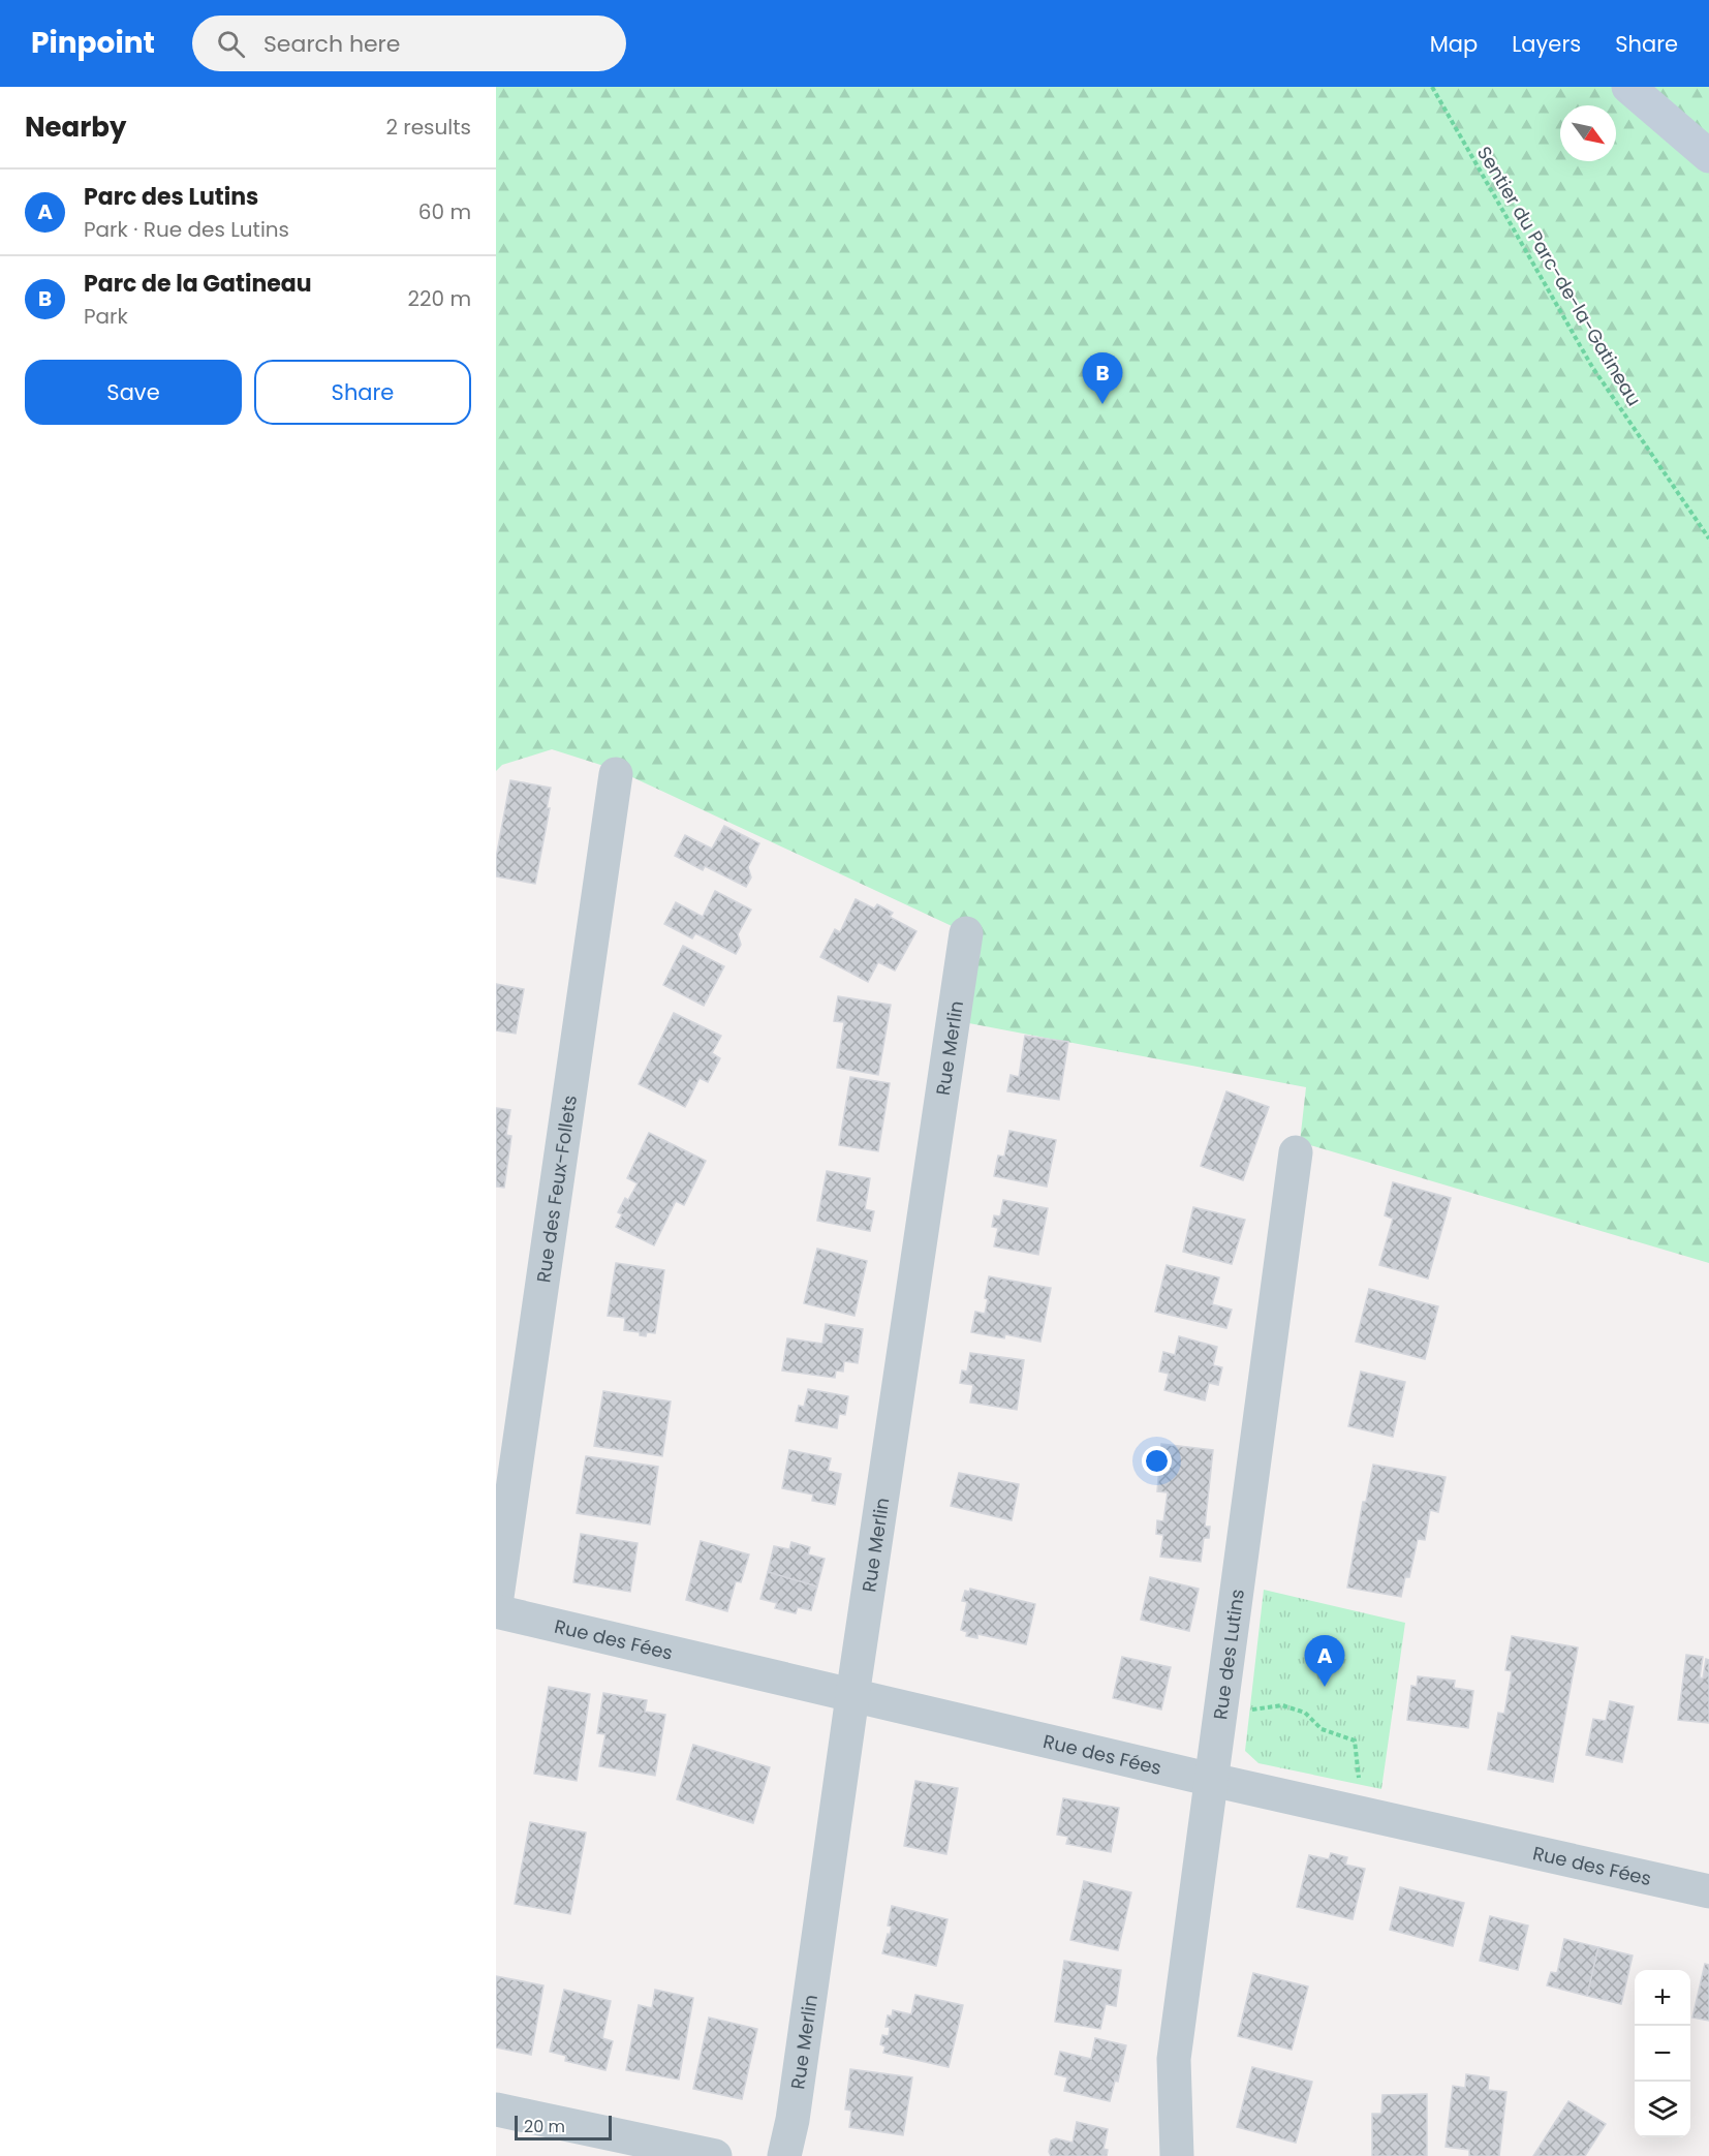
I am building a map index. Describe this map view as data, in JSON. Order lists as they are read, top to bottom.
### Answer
{
  "streets": {
    "street": [
      "Rue Merlin",
      "Rue des Feux-Follets",
      "Rue des Fées",
      "Rue des Lutins"
    ],
    "path": ["Sentier du Parc-de-la-Gatineau"]
  },
  "crossings": [
    ["Rue Merlin", "Rue des Fées"],
    ["Rue des Fées", "Rue des Lutins"]
  ],
  "scale_bar": "20 m",
  "north": "bottom right",
  "page": {
    "header": "Pinpoint",
    "search": "Search here",
    "nav": ["Map", "Layers", "Share"],
    "heading": ["Nearby", "2 results"],
    "list": [
      {
        "mark": "A",
        "name": "Parc des Lutins",
        "note": "Park · Rue des Lutins",
        "value": "60 m"
      },
      {
        "mark": "B",
        "name": "Parc de la Gatineau",
        "note": "Park",
        "value": "220 m"
      }
    ],
    "buttons": ["Save", "Share"],
    "pins": ["B", "A"],
    "map_buttons": ["+", "−"],
    "scale": "20 m"
  }
}
